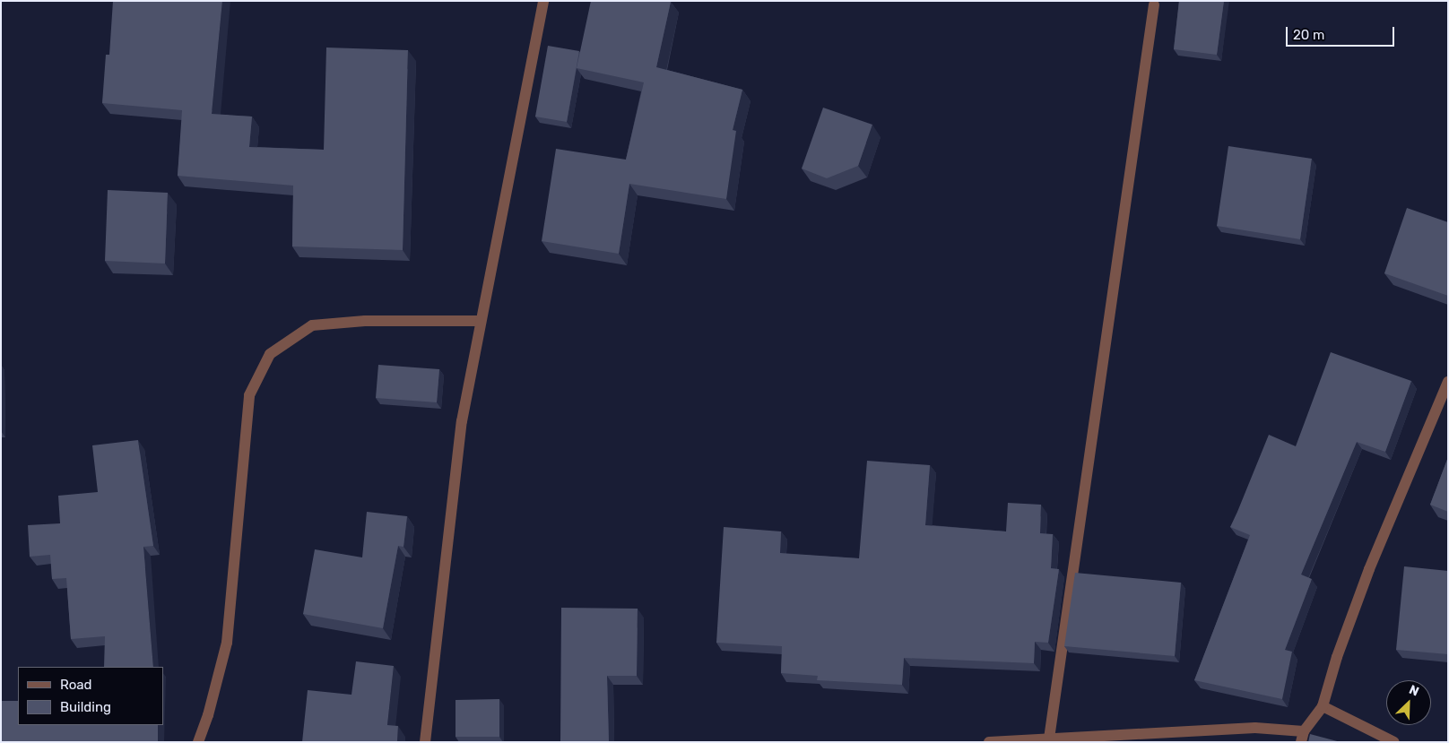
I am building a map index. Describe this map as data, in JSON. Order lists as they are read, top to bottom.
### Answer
{
  "legend": ["Road", "Building"],
  "scale_bar": "20 m",
  "north": "top right"
}
